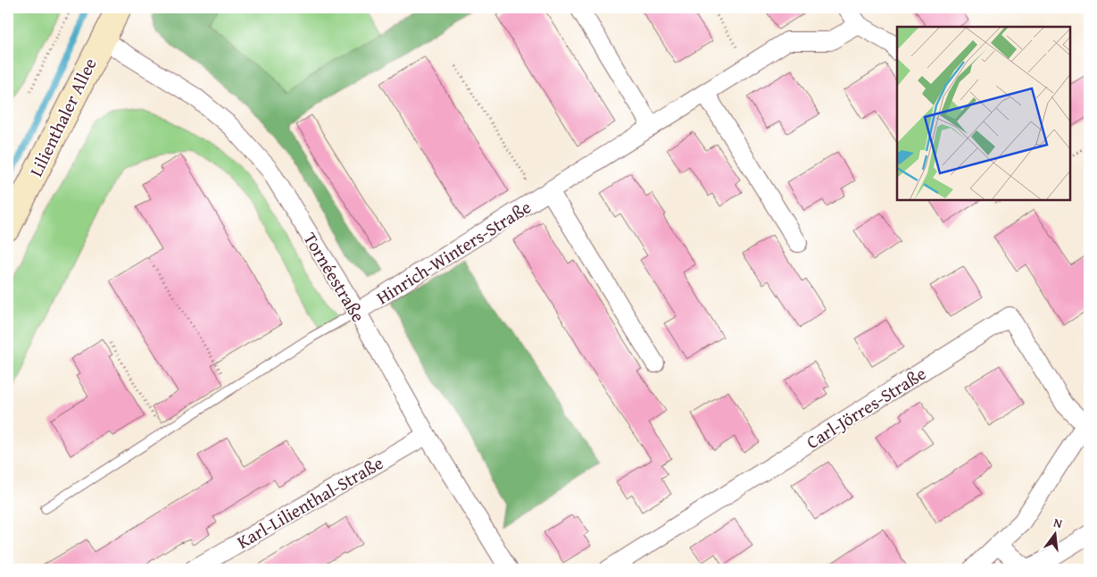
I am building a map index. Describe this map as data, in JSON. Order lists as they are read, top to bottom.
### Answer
{
  "streets": {
    "main road": ["Lilienthaler Allee"],
    "street": [
      "Hinrich-Winters-Straße",
      "Tornéestraße",
      "Carl-Jörres-Straße",
      "Karl-Lilienthal-Straße"
    ]
  },
  "crossings": [
    ["Lilienthaler Allee", "Tornéestraße"],
    ["Hinrich-Winters-Straße", "Tornéestraße"],
    ["Tornéestraße", "Karl-Lilienthal-Straße"]
  ],
  "north": "top"
}
